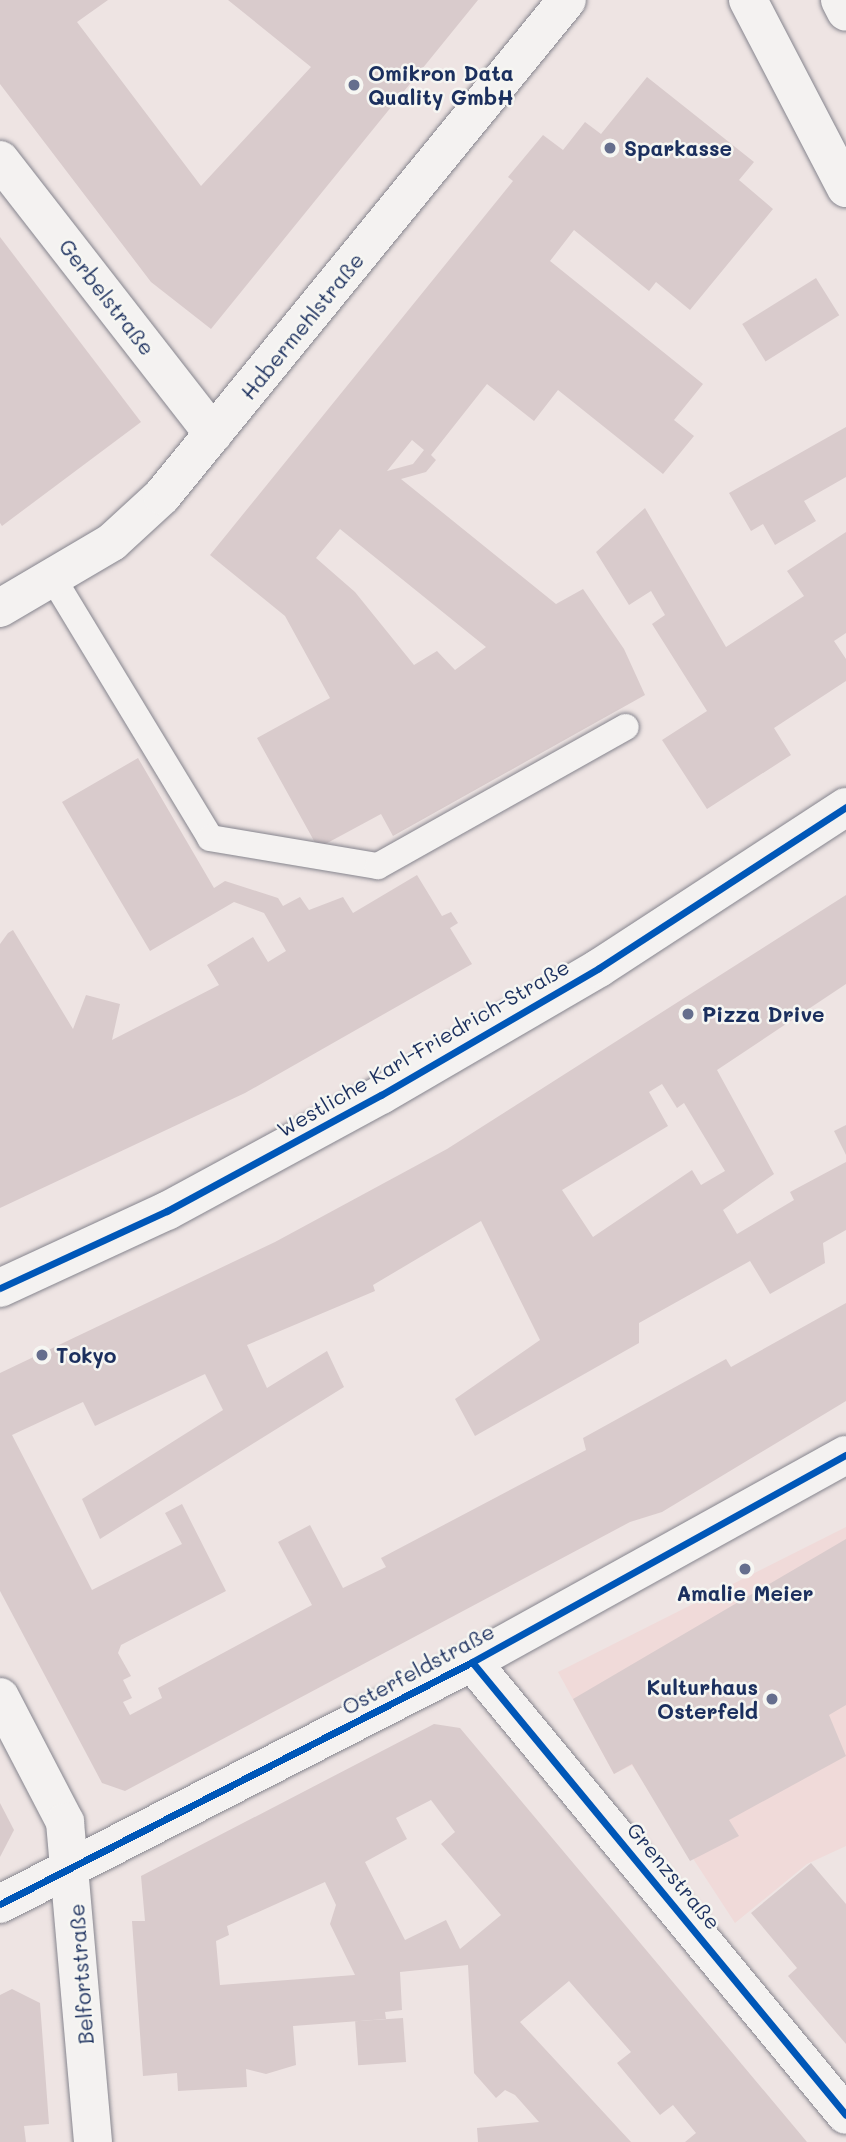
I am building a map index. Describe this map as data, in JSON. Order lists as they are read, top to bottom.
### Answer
{
  "streets": {
    "street": [
      "Gerbelstraße",
      "Habermehlstraße",
      "Westliche Karl-Friedrich-Straße",
      "Osterfeldstraße",
      "Grenzstraße",
      "Belfortstraße"
    ]
  },
  "crossings": [
    ["Gerbelstraße", "Habermehlstraße"],
    ["Osterfeldstraße", "Grenzstraße"],
    ["Osterfeldstraße", "Belfortstraße"]
  ],
  "places": [
    "Omikron Data Quality GmbH",
    "Sparkasse",
    "Pizza Drive",
    "Tokyo",
    "Amalie Meier",
    "Kulturhaus Osterfeld"
  ]
}
